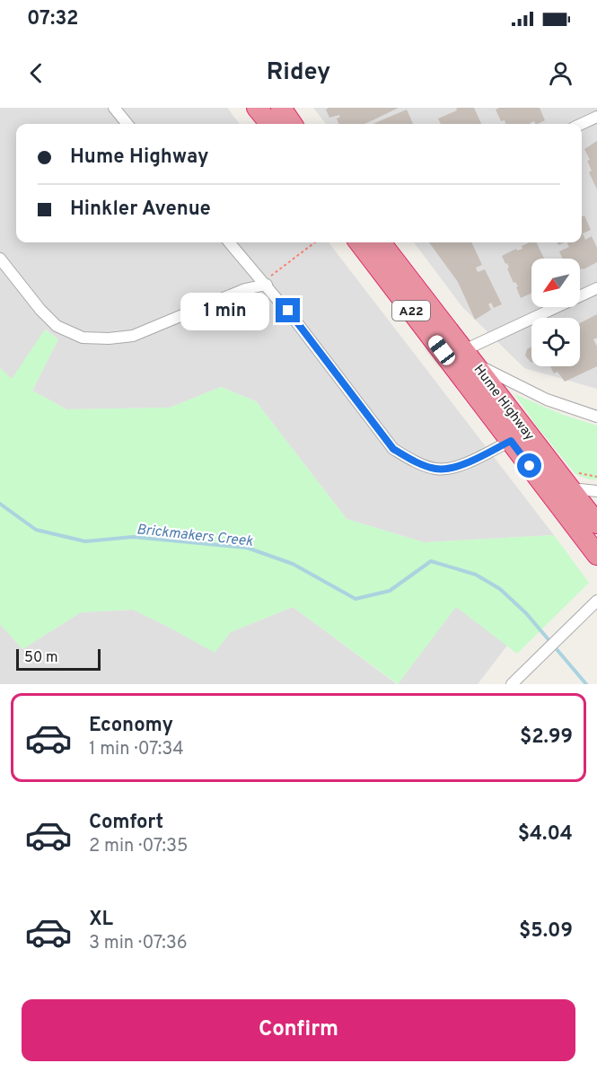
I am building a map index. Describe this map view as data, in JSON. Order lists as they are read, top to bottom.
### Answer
{
  "streets": {
    "highway": ["A22", "Hume Highway"]
  },
  "crossings": [
    ["A22", "Hume Highway"]
  ],
  "water": ["Brickmakers Creek"],
  "scale_bar": "50 m",
  "north": "bottom left",
  "page": {
    "status": "07:32",
    "header": "Ridey",
    "banner": ["Hume Highway", "Hinkler Avenue"],
    "bubble": "1 min",
    "scale": "50 m",
    "list": [
      {
        "name": "Economy",
        "note": "1 min · 07:34",
        "value": "$2.99"
      },
      {
        "name": "Comfort",
        "note": "2 min · 07:35",
        "value": "$4.04"
      },
      {
        "name": "XL",
        "note": "3 min · 07:36",
        "value": "$5.09"
      }
    ],
    "buttons": "Confirm"
  }
}
